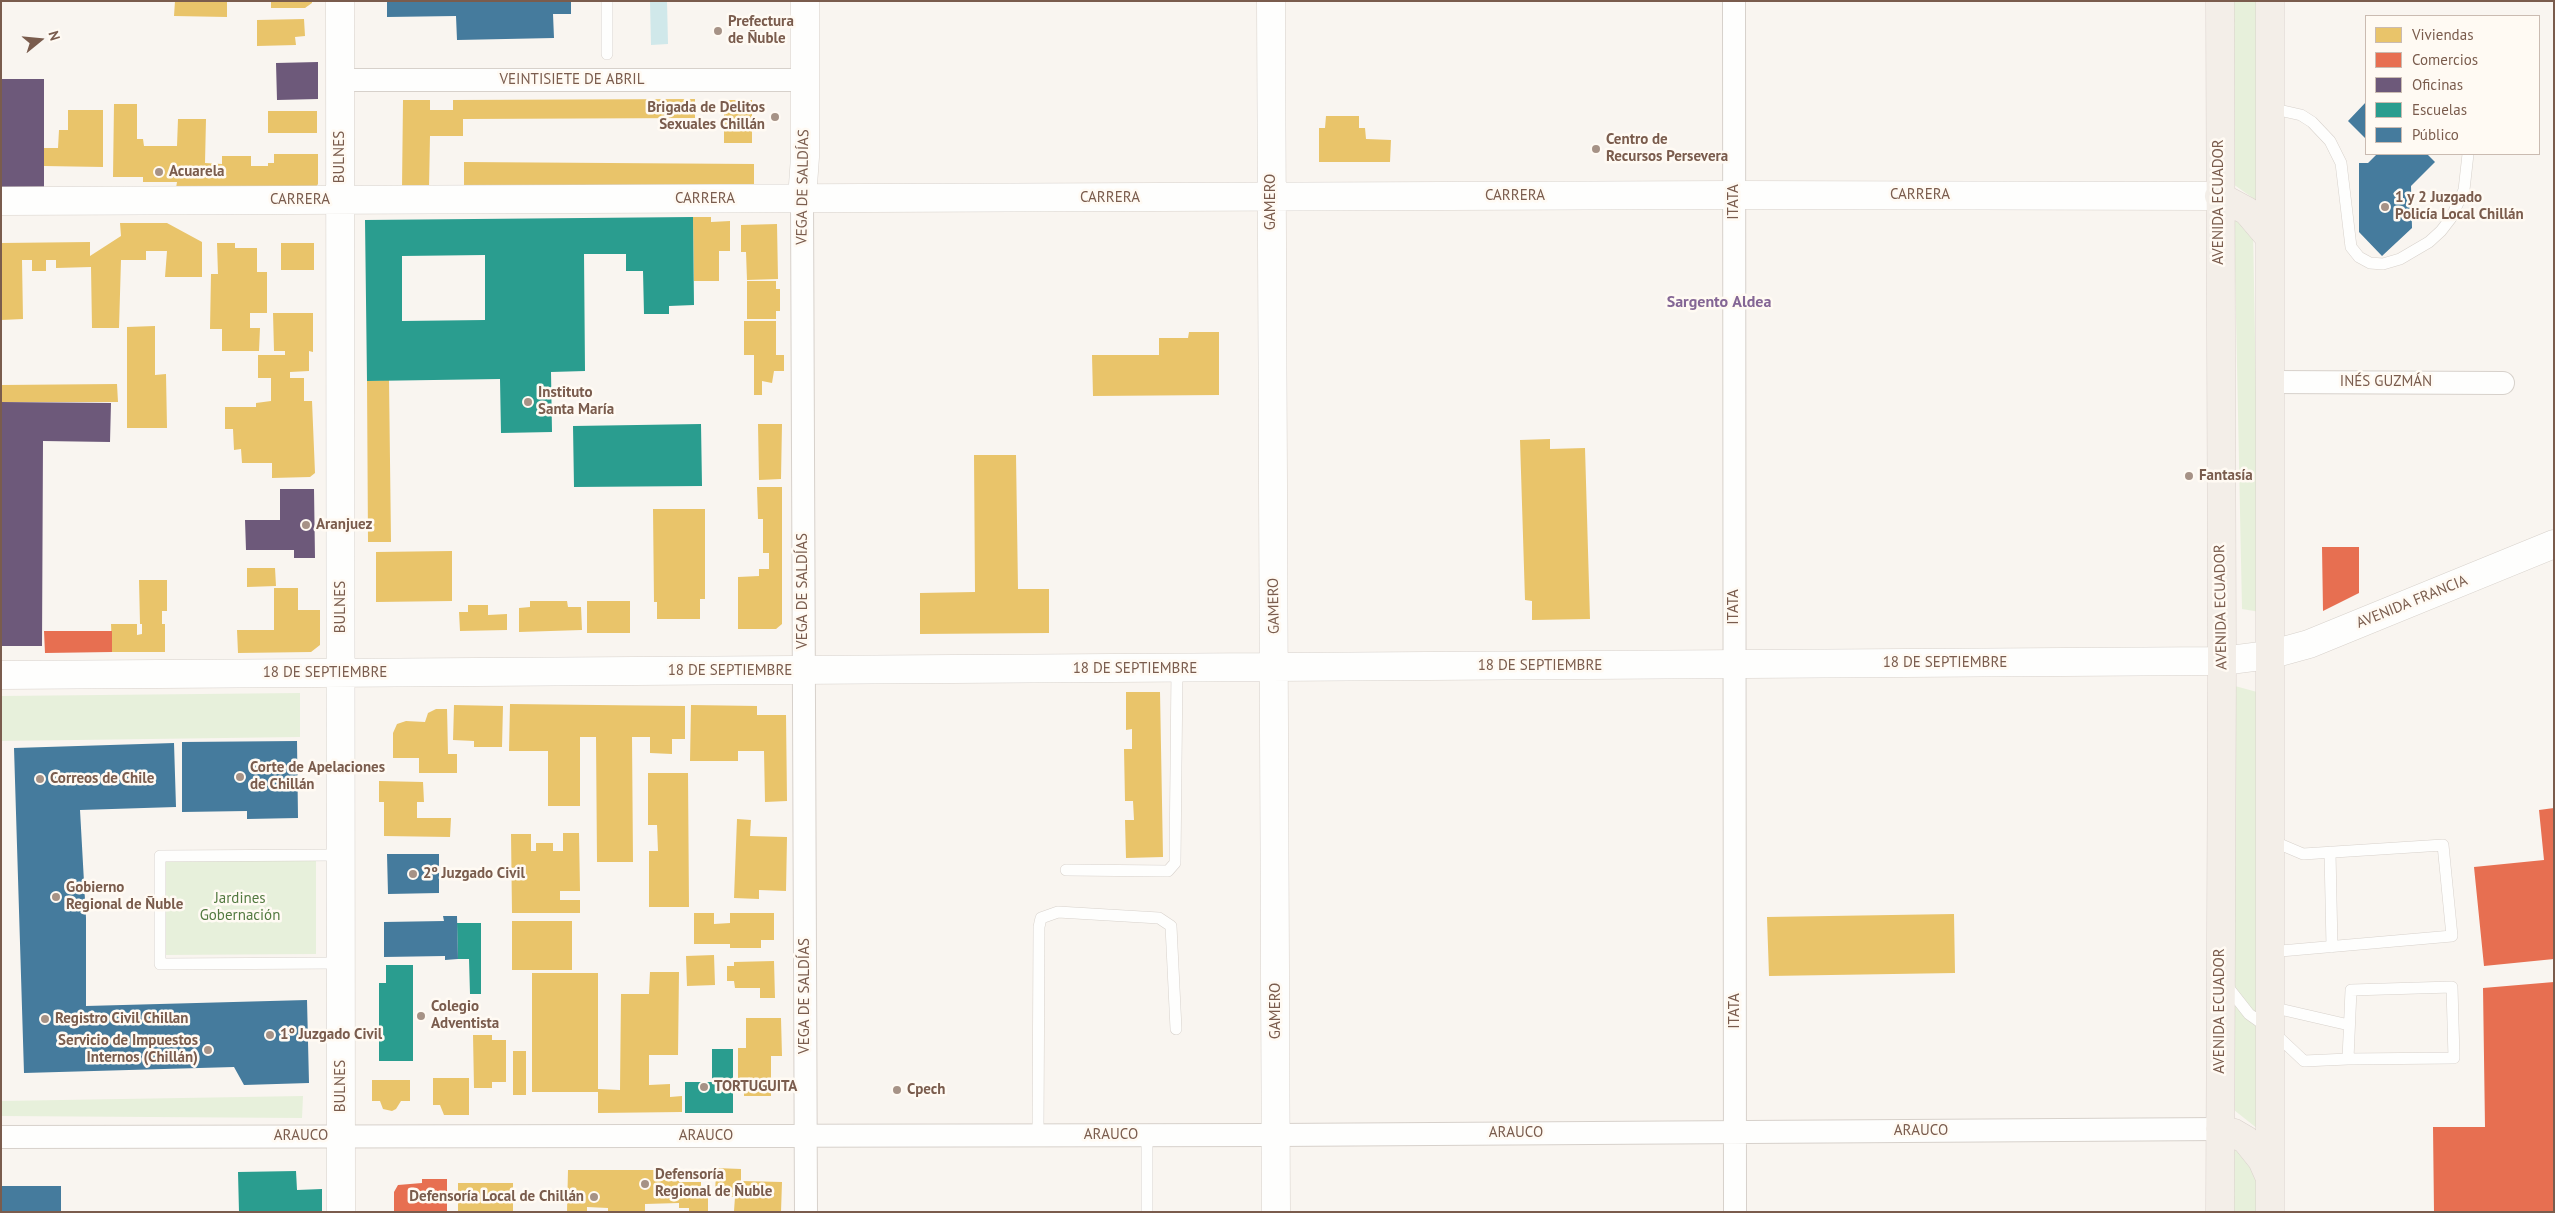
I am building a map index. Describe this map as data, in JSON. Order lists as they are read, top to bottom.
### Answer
{
  "streets": {
    "main road": ["AVENIDA ECUADOR"],
    "street": [
      "VEINTISIETE DE ABRIL",
      "BULNES",
      "VEGA DE SALDÍAS",
      "CARRERA",
      "GAMERO",
      "ITATA",
      "INÉS GUZMÁN",
      "AVENIDA FRANCIA",
      "18 DE SEPTIEMBRE",
      "ARAUCO"
    ]
  },
  "crossings": [
    ["VEINTISIETE DE ABRIL", "BULNES"],
    ["VEINTISIETE DE ABRIL", "VEGA DE SALDÍAS"],
    ["BULNES", "CARRERA"],
    ["BULNES", "18 DE SEPTIEMBRE"],
    ["BULNES", "ARAUCO"],
    ["VEGA DE SALDÍAS", "CARRERA"],
    ["VEGA DE SALDÍAS", "18 DE SEPTIEMBRE"],
    ["VEGA DE SALDÍAS", "ARAUCO"],
    ["CARRERA", "GAMERO"],
    ["CARRERA", "ITATA"],
    ["CARRERA", "AVENIDA ECUADOR"],
    ["GAMERO", "18 DE SEPTIEMBRE"],
    ["GAMERO", "ARAUCO"],
    ["ITATA", "18 DE SEPTIEMBRE"],
    ["ITATA", "ARAUCO"],
    ["AVENIDA ECUADOR", "18 DE SEPTIEMBRE"],
    ["AVENIDA ECUADOR", "ARAUCO"],
    ["AVENIDA FRANCIA", "18 DE SEPTIEMBRE"]
  ],
  "districts": ["Sargento Aldea"],
  "parks": ["Jardines Gobernación"],
  "places": [
    "Prefectura de Ñuble",
    "Brigada de Delitos Sexuales Chillán",
    "Centro de Recursos Persevera",
    "Acuarela",
    "1 y 2 Juzgado Policía Local Chillán",
    "Instituto Santa María",
    "Fantasía",
    "Aranjuez",
    "Corte de Apelaciones de Chillán",
    "Correos de Chile",
    "2º Juzgado Civil",
    "Gobierno Regional de Ñuble",
    "Colegio Adventista",
    "Registro Civil Chillan",
    "1° Juzgado Civil",
    "Servicio de Impuestos Internos (Chillán)",
    "TORTUGUITA",
    "Cpech",
    "Defensoría Regional de Ñuble",
    "Defensoría Local de Chillán"
  ],
  "legend": [
    "Viviendas",
    "Comercios",
    "Oficinas",
    "Escuelas",
    "Público"
  ],
  "north": "right"
}
